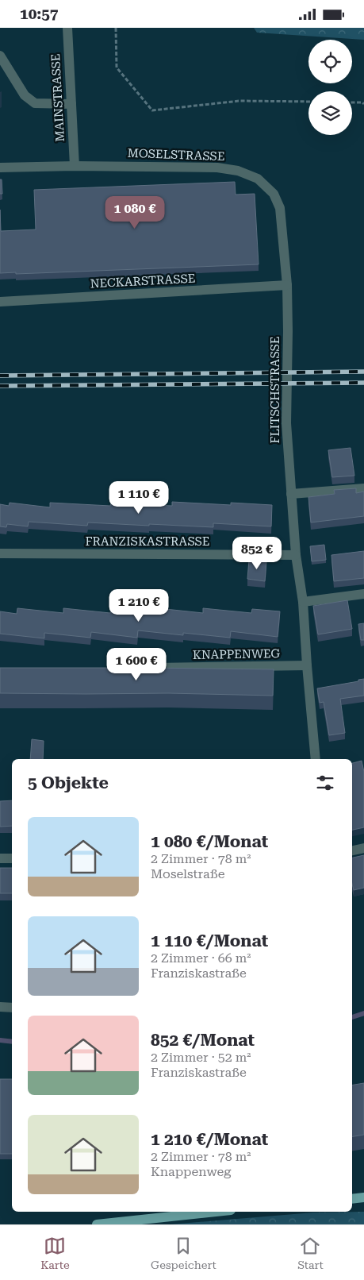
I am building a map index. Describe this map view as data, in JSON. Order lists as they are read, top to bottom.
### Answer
{
  "streets": {
    "street": [
      "MAINSTRASSE",
      "MOSELSTRASSE",
      "NECKARSTRASSE",
      "FLITSCHSTRASSE",
      "FRANZISKASTRASSE",
      "KNAPPENWEG"
    ]
  },
  "crossings": [
    ["MAINSTRASSE", "MOSELSTRASSE"],
    ["MOSELSTRASSE", "NECKARSTRASSE"],
    ["MOSELSTRASSE", "FLITSCHSTRASSE"],
    ["NECKARSTRASSE", "FLITSCHSTRASSE"],
    ["FLITSCHSTRASSE", "FRANZISKASTRASSE"],
    ["FLITSCHSTRASSE", "KNAPPENWEG"]
  ],
  "page": {
    "status": "10:57",
    "price": [
      "1 080 €",
      "1 110 €",
      "852 €",
      "1 210 €",
      "1 600 €"
    ],
    "heading": "5 Objekte",
    "list": [
      {
        "name": "1 080 €/Monat",
        "note": "2 Zimmer · 78 m² · Moselstraße"
      },
      {
        "name": "1 110 €/Monat",
        "note": "2 Zimmer · 66 m² · Franziskastraße"
      },
      {
        "name": "852 €/Monat",
        "note": "2 Zimmer · 52 m² · Franziskastraße"
      },
      {
        "name": "1 210 €/Monat",
        "note": "2 Zimmer · 78 m² · Knappenweg"
      }
    ],
    "tabs": ["Karte", "Gespeichert", "Start"]
  }
}
